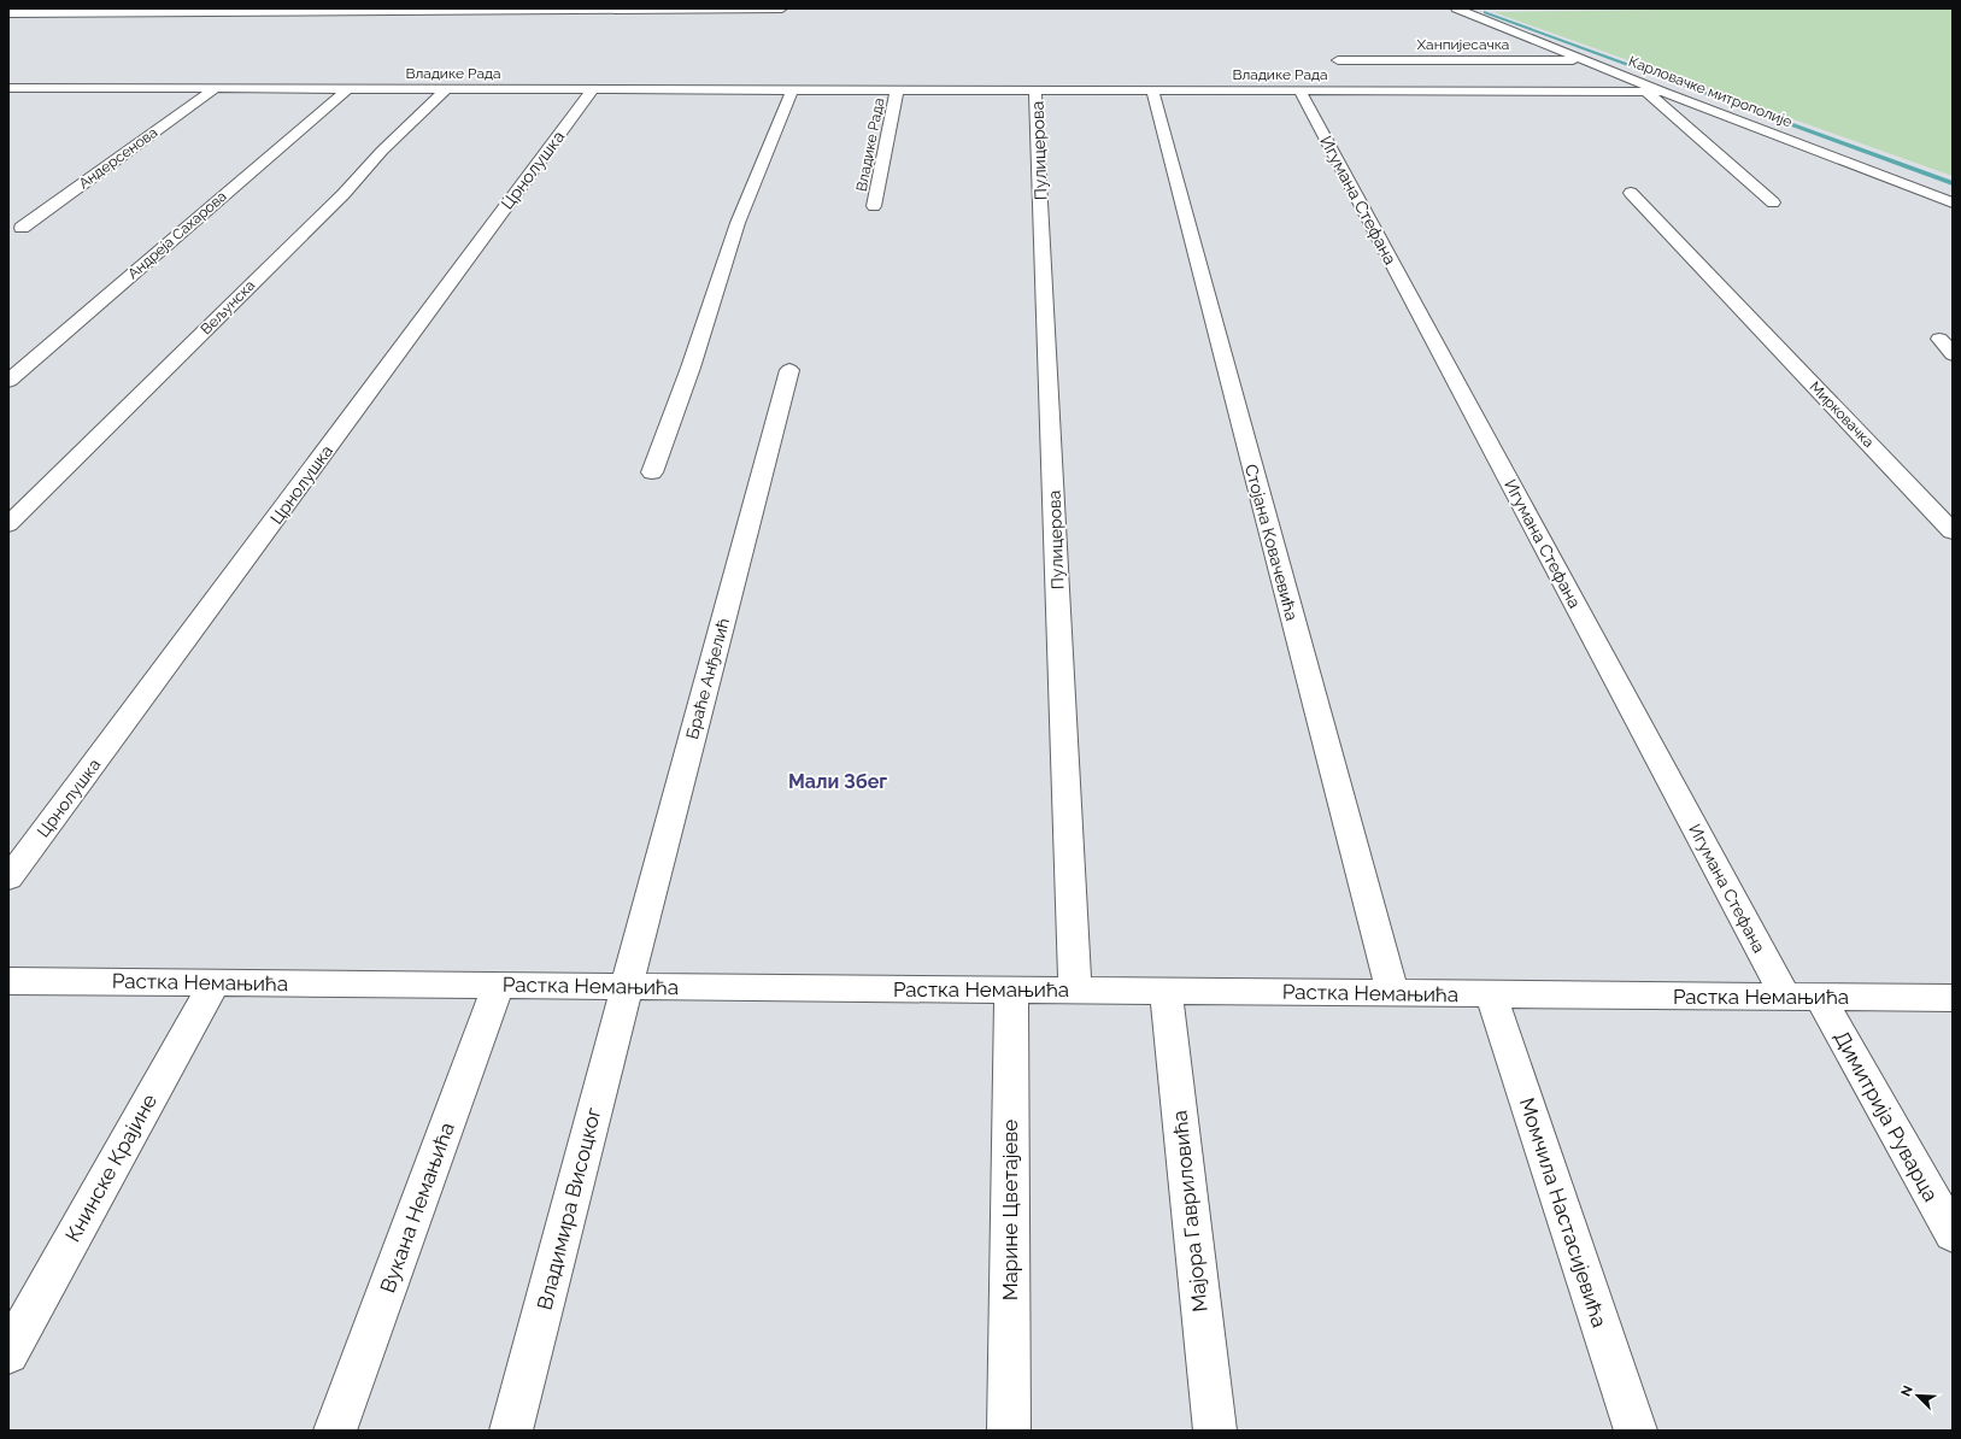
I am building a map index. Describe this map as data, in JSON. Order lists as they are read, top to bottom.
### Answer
{
  "streets": {
    "street": [
      "Ханпијесачка",
      "Владике Рада",
      "Карловачке митрополије",
      "Пулицерова",
      "Андерсенова",
      "Црнолушка",
      "Игумана Стефана",
      "Андреја Сахарова",
      "Вељунска",
      "Мирковачка",
      "Стојана Ковачевића",
      "Браће Анђелић",
      "Растка Немањића",
      "Димитрија Руварца",
      "Книнске Крајине",
      "Вукана Немањића",
      "Владимира Висоцког",
      "Марине Цветајеве",
      "Мајора Гавриловића",
      "Момчила Настасијевића"
    ]
  },
  "crossings": [
    ["Ханпијесачка", "Карловачке митрополије"],
    ["Владике Рада", "Карловачке митрополије"],
    ["Владике Рада", "Пулицерова"],
    ["Владике Рада", "Андерсенова"],
    ["Владике Рада", "Црнолушка"],
    ["Владике Рада", "Игумана Стефана"],
    ["Владике Рада", "Андреја Сахарова"],
    ["Владике Рада", "Вељунска"],
    ["Владике Рада", "Стојана Ковачевића"],
    ["Пулицерова", "Растка Немањића"],
    ["Игумана Стефана", "Растка Немањића"],
    ["Стојана Ковачевића", "Растка Немањића"],
    ["Браће Анђелић", "Растка Немањића"],
    ["Браће Анђелић", "Владимира Висоцког"],
    ["Растка Немањића", "Димитрија Руварца"],
    ["Растка Немањића", "Книнске Крајине"],
    ["Растка Немањића", "Вукана Немањића"],
    ["Растка Немањића", "Владимира Висоцког"],
    ["Растка Немањића", "Марине Цветајеве"],
    ["Растка Немањића", "Мајора Гавриловића"],
    ["Растка Немањића", "Момчила Настасијевића"]
  ],
  "districts": ["Мали Збег"],
  "north": "top left"
}
